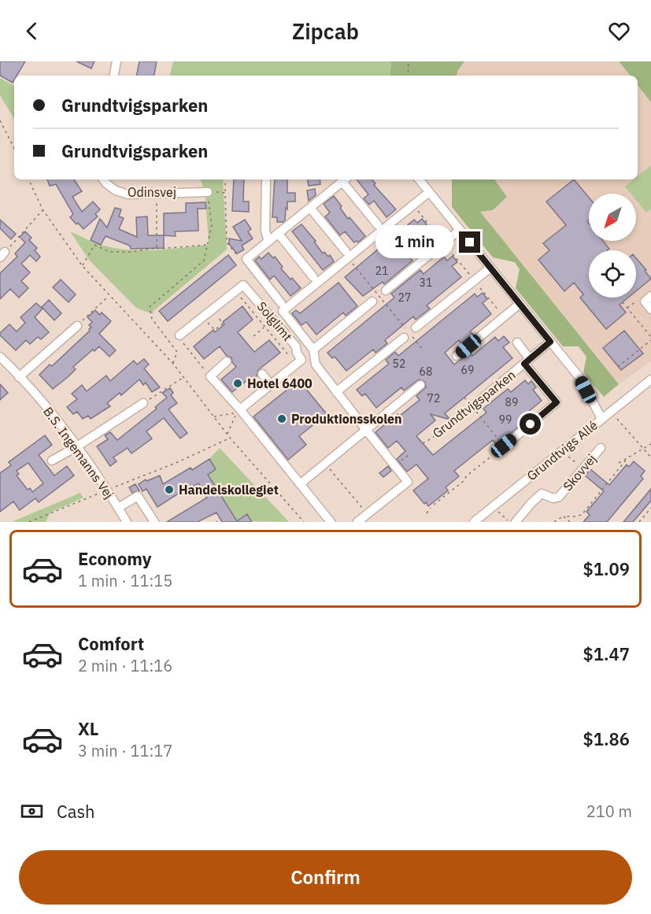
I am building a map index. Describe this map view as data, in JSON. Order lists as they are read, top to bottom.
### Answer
{
  "streets": {
    "street": [
      "Odinsvej",
      "Solglimt",
      "Grundtvigsparken",
      "Grundtvigs Allé",
      "B.S. Ingemanns Vej",
      "Skovvej"
    ]
  },
  "places": ["Hotel 6400", "Produktionsskolen", "Handelskollegiet"],
  "house_numbers": [
    "21",
    "31",
    "27",
    "52",
    "69",
    "68",
    "72",
    "89",
    "99"
  ],
  "north": "bottom left",
  "page": {
    "header": "Zipcab",
    "banner": ["Grundtvigsparken", "Grundtvigsparken"],
    "bubble": "1 min",
    "list": [
      {
        "name": "Economy",
        "note": "1 min · 11:15",
        "value": "$1.09"
      },
      {
        "name": "Comfort",
        "note": "2 min · 11:16",
        "value": "$1.47"
      },
      {
        "name": "XL",
        "note": "3 min · 11:17",
        "value": "$1.86"
      }
    ],
    "pay": ["Cash", "210 m"],
    "buttons": "Confirm"
  }
}
